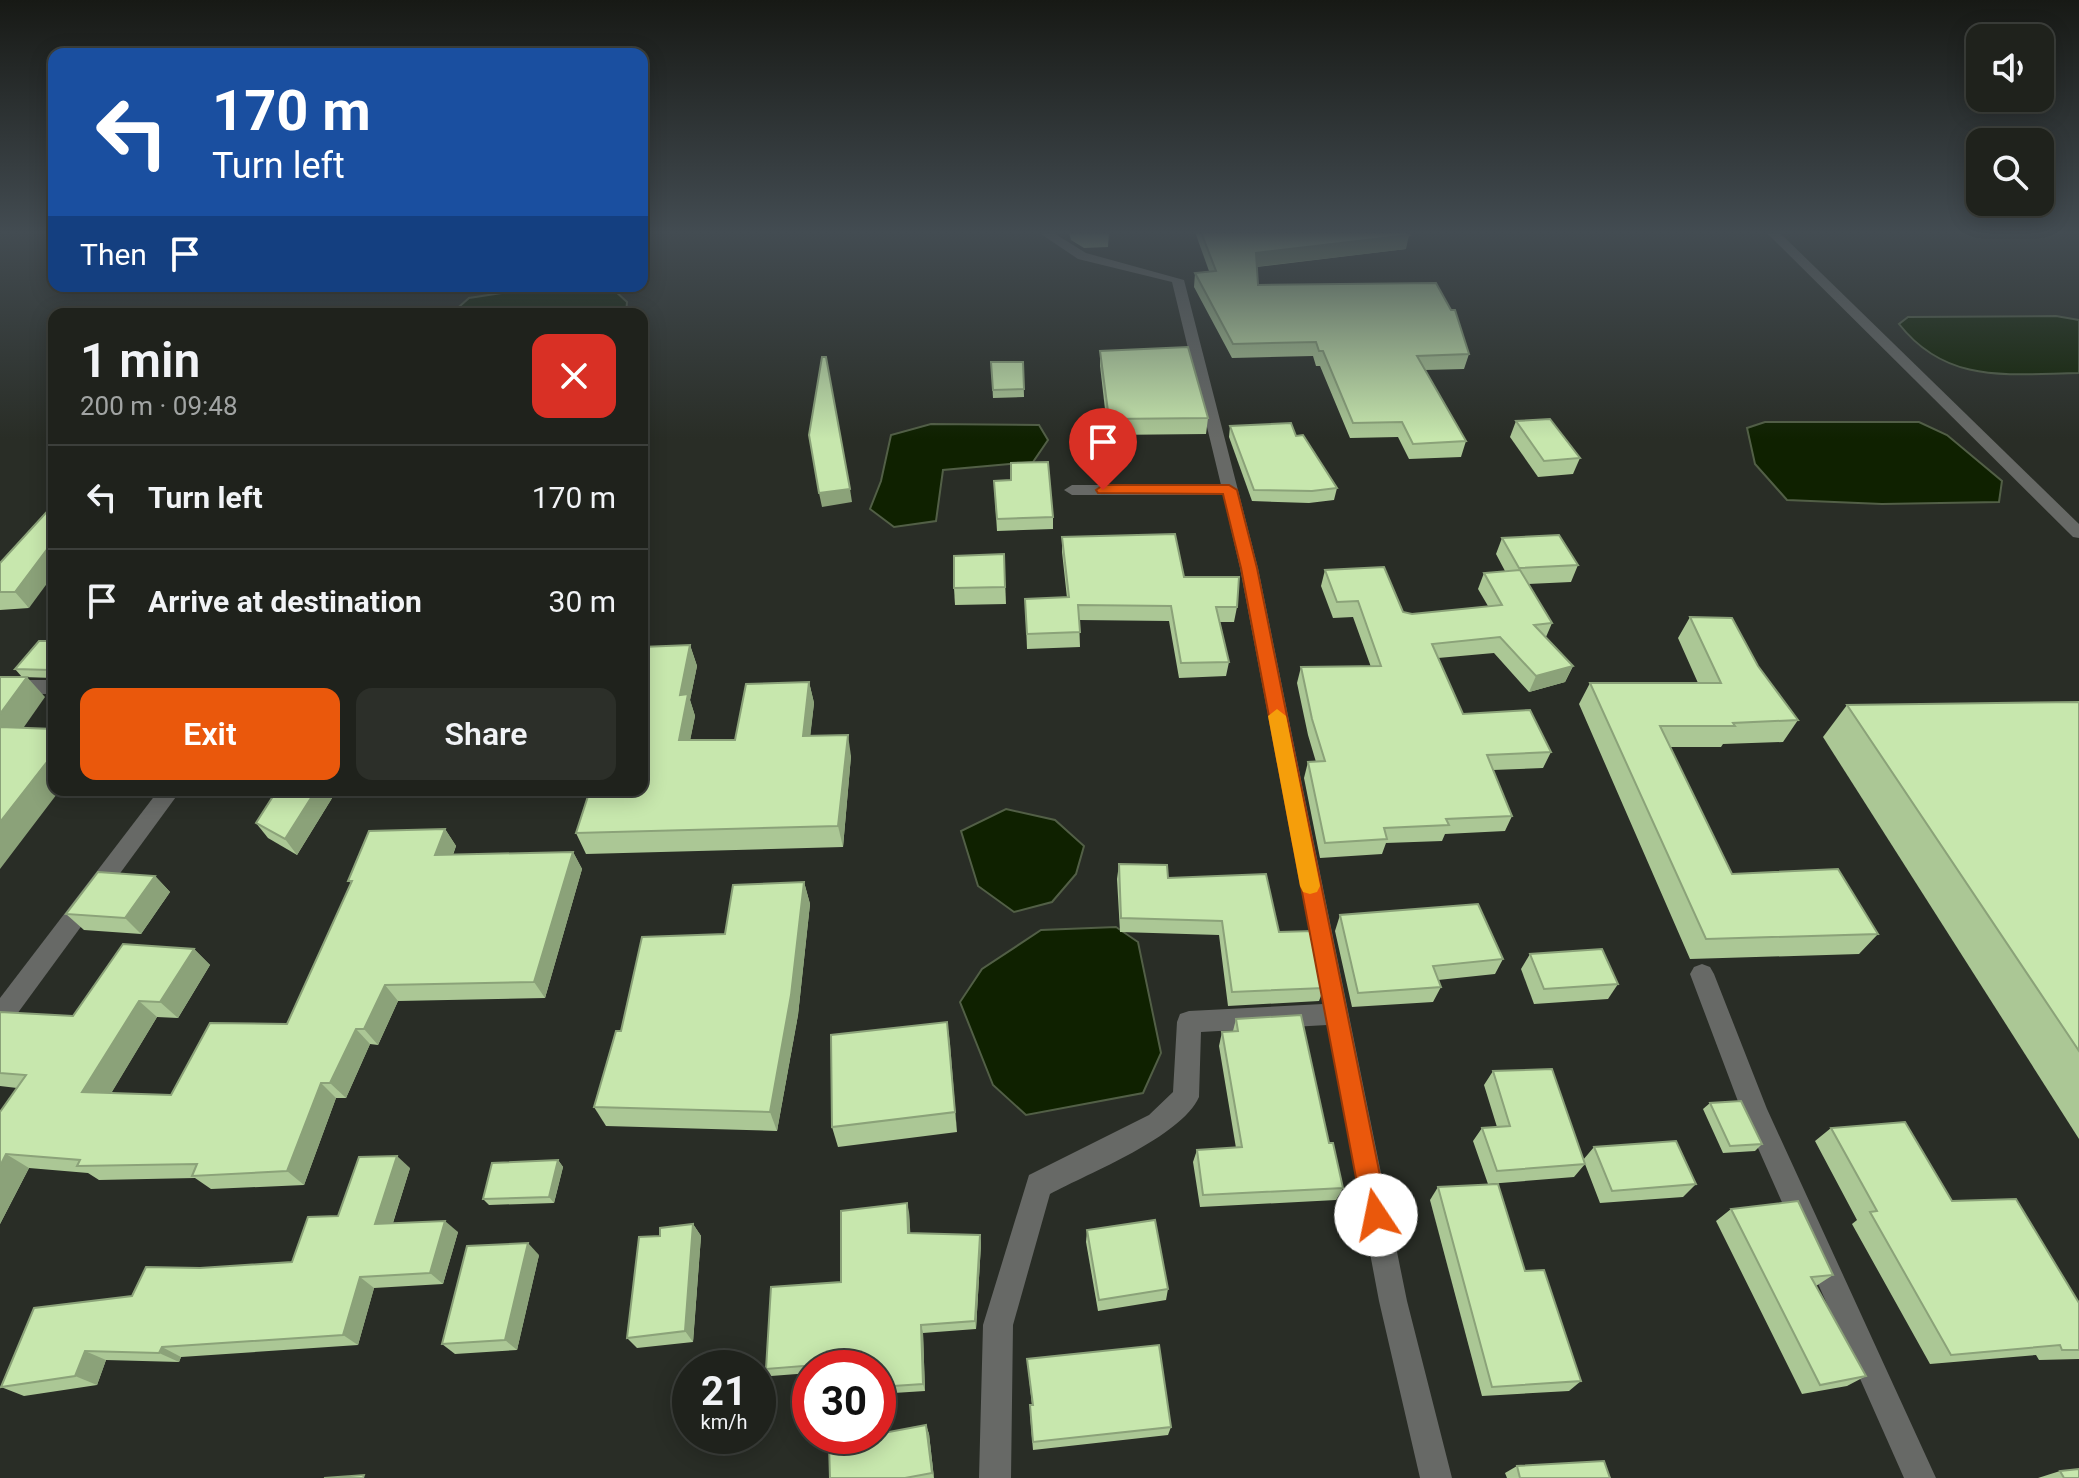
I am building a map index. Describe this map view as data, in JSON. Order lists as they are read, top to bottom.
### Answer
{
  "page": {
    "turn": ["170 m", "Turn left"],
    "then": "Then",
    "heading": ["1 min", "200 m · 09:48"],
    "list": [
      {
        "name": "Turn left",
        "value": "170 m"
      },
      {
        "name": "Arrive at destination",
        "value": "30 m"
      }
    ],
    "buttons": ["Exit", "Share"],
    "speed": "21 km/h",
    "limit": "30"
  }
}
